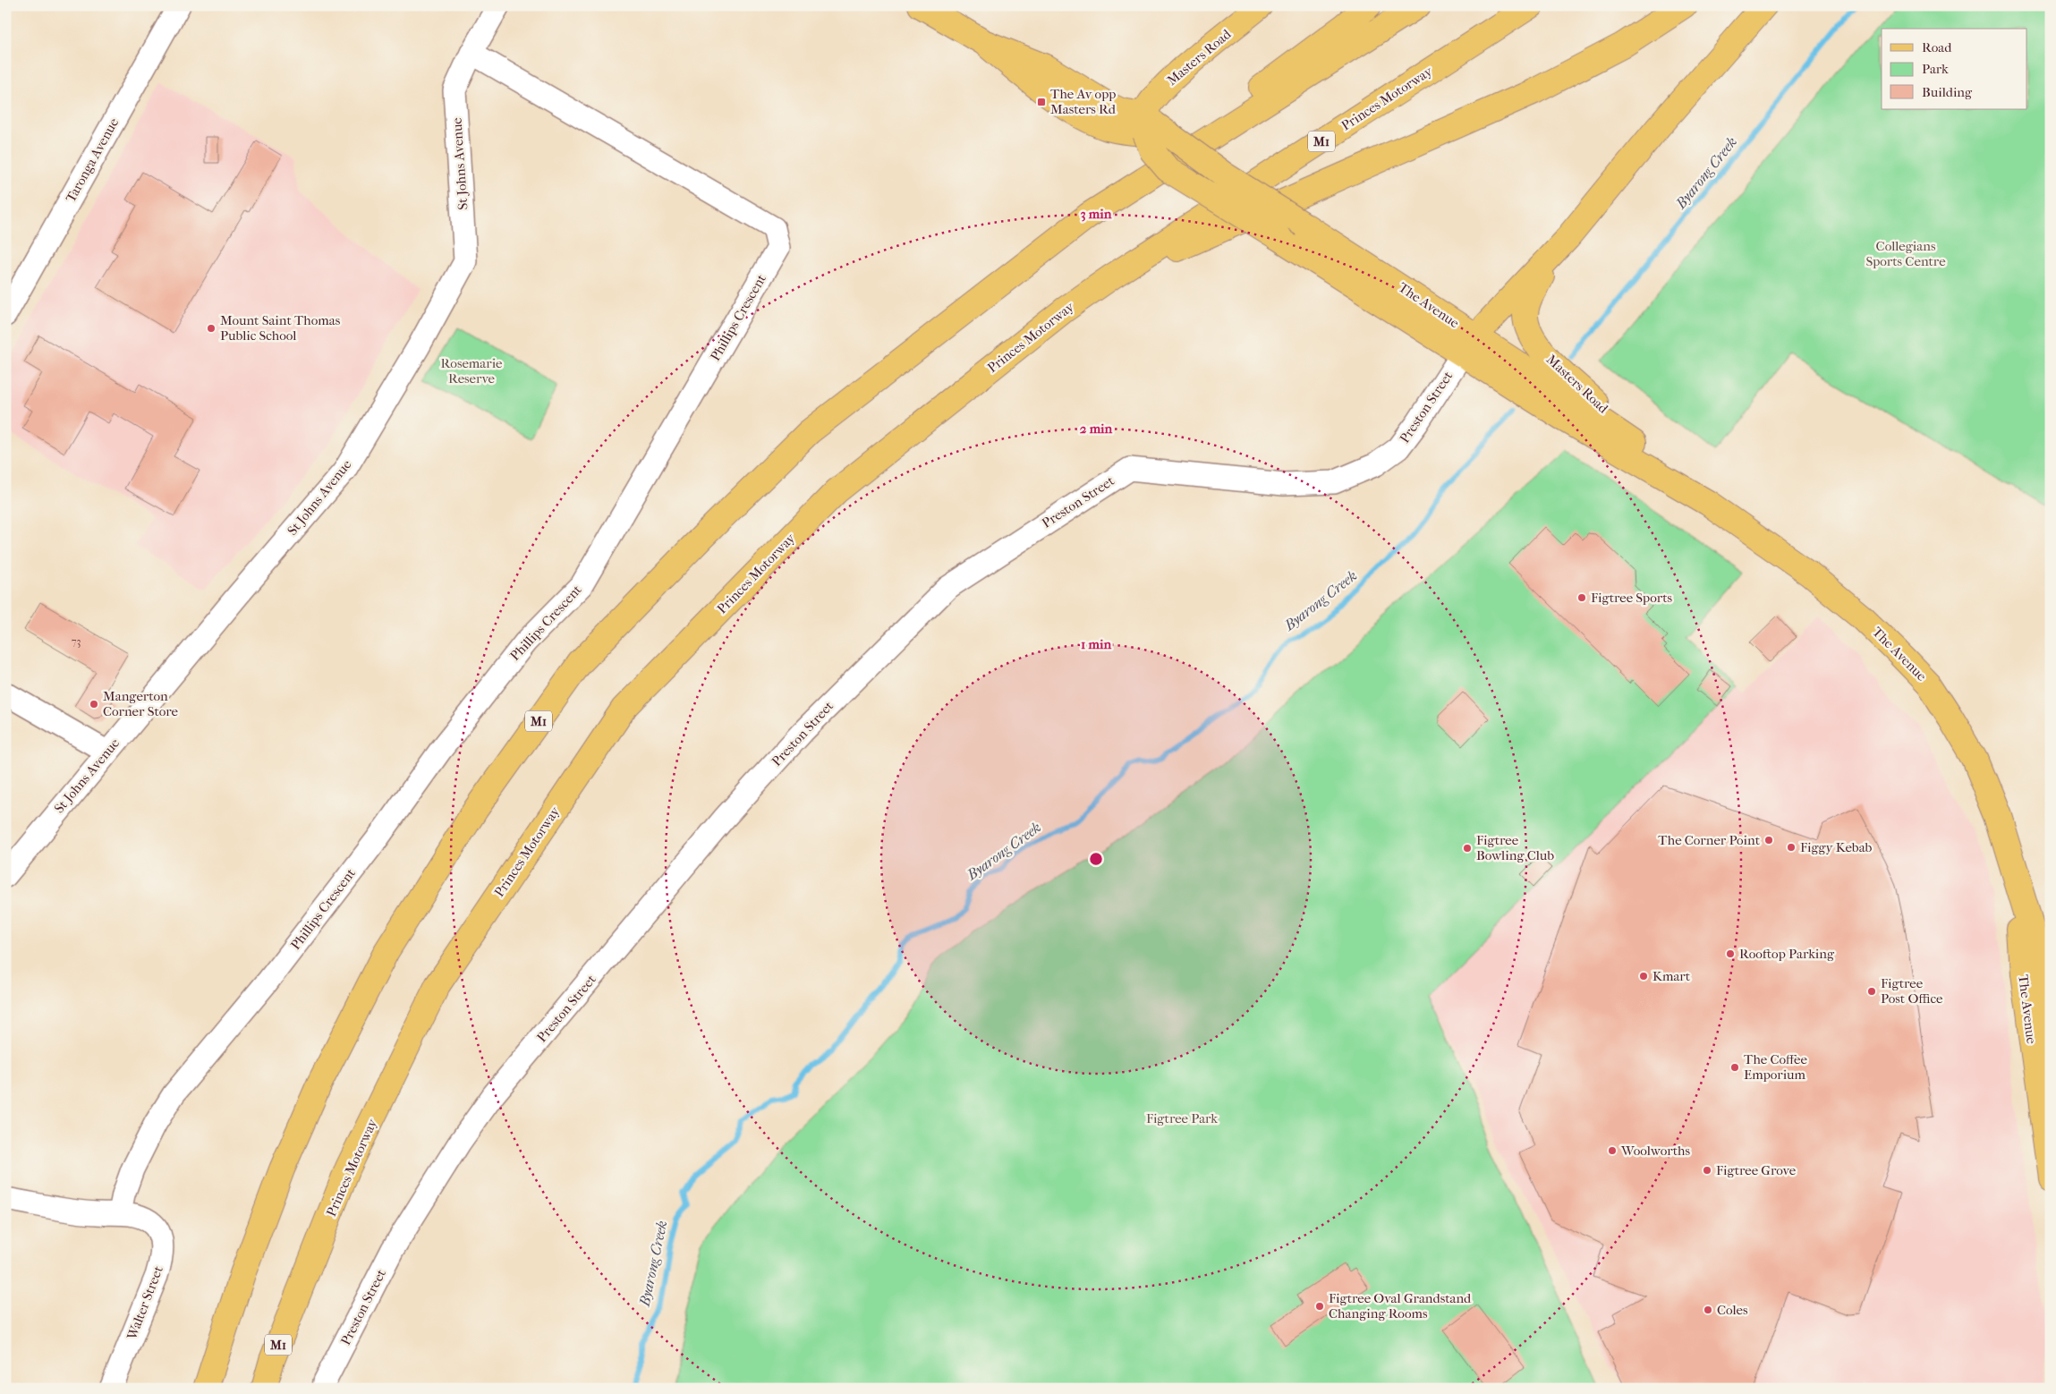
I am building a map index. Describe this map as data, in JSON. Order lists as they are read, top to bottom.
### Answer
{
  "streets": {
    "main road": [
      "Masters Road",
      "Princes Motorway",
      "M1",
      "The Avenue"
    ],
    "street": [
      "Taronga Avenue",
      "St Johns Avenue",
      "Phillips Crescent",
      "Preston Street",
      "Walter Street"
    ]
  },
  "crossings": [
    ["Masters Road", "The Avenue"],
    ["Masters Road", "Preston Street"],
    ["St Johns Avenue", "Phillips Crescent"],
    ["The Avenue", "Preston Street"],
    ["Phillips Crescent", "Walter Street"]
  ],
  "water": ["Byarong Creek"],
  "parks": ["Collegians Sports Centre", "Rosemarie Reserve", "Figtree Park"],
  "places": {
    "transit": ["The Av opp Masters Rd"],
    "other": [
      "Mount Saint Thomas Public School",
      "Figtree Sports",
      "Mangerton Corner Store",
      "The Corner Point",
      "Figgy Kebab",
      "Figtree Bowling Club",
      "Rooftop Parking",
      "Kmart",
      "Figtree Post Office",
      "The Coffee Emporium",
      "Woolworths",
      "Figtree Grove",
      "Figtree Oval Grandstand Changing Rooms",
      "Coles"
    ]
  },
  "house_numbers": ["73"],
  "legend": ["Road", "Park", "Building"],
  "rings": ["3 min", "2 min", "1 min"]
}
